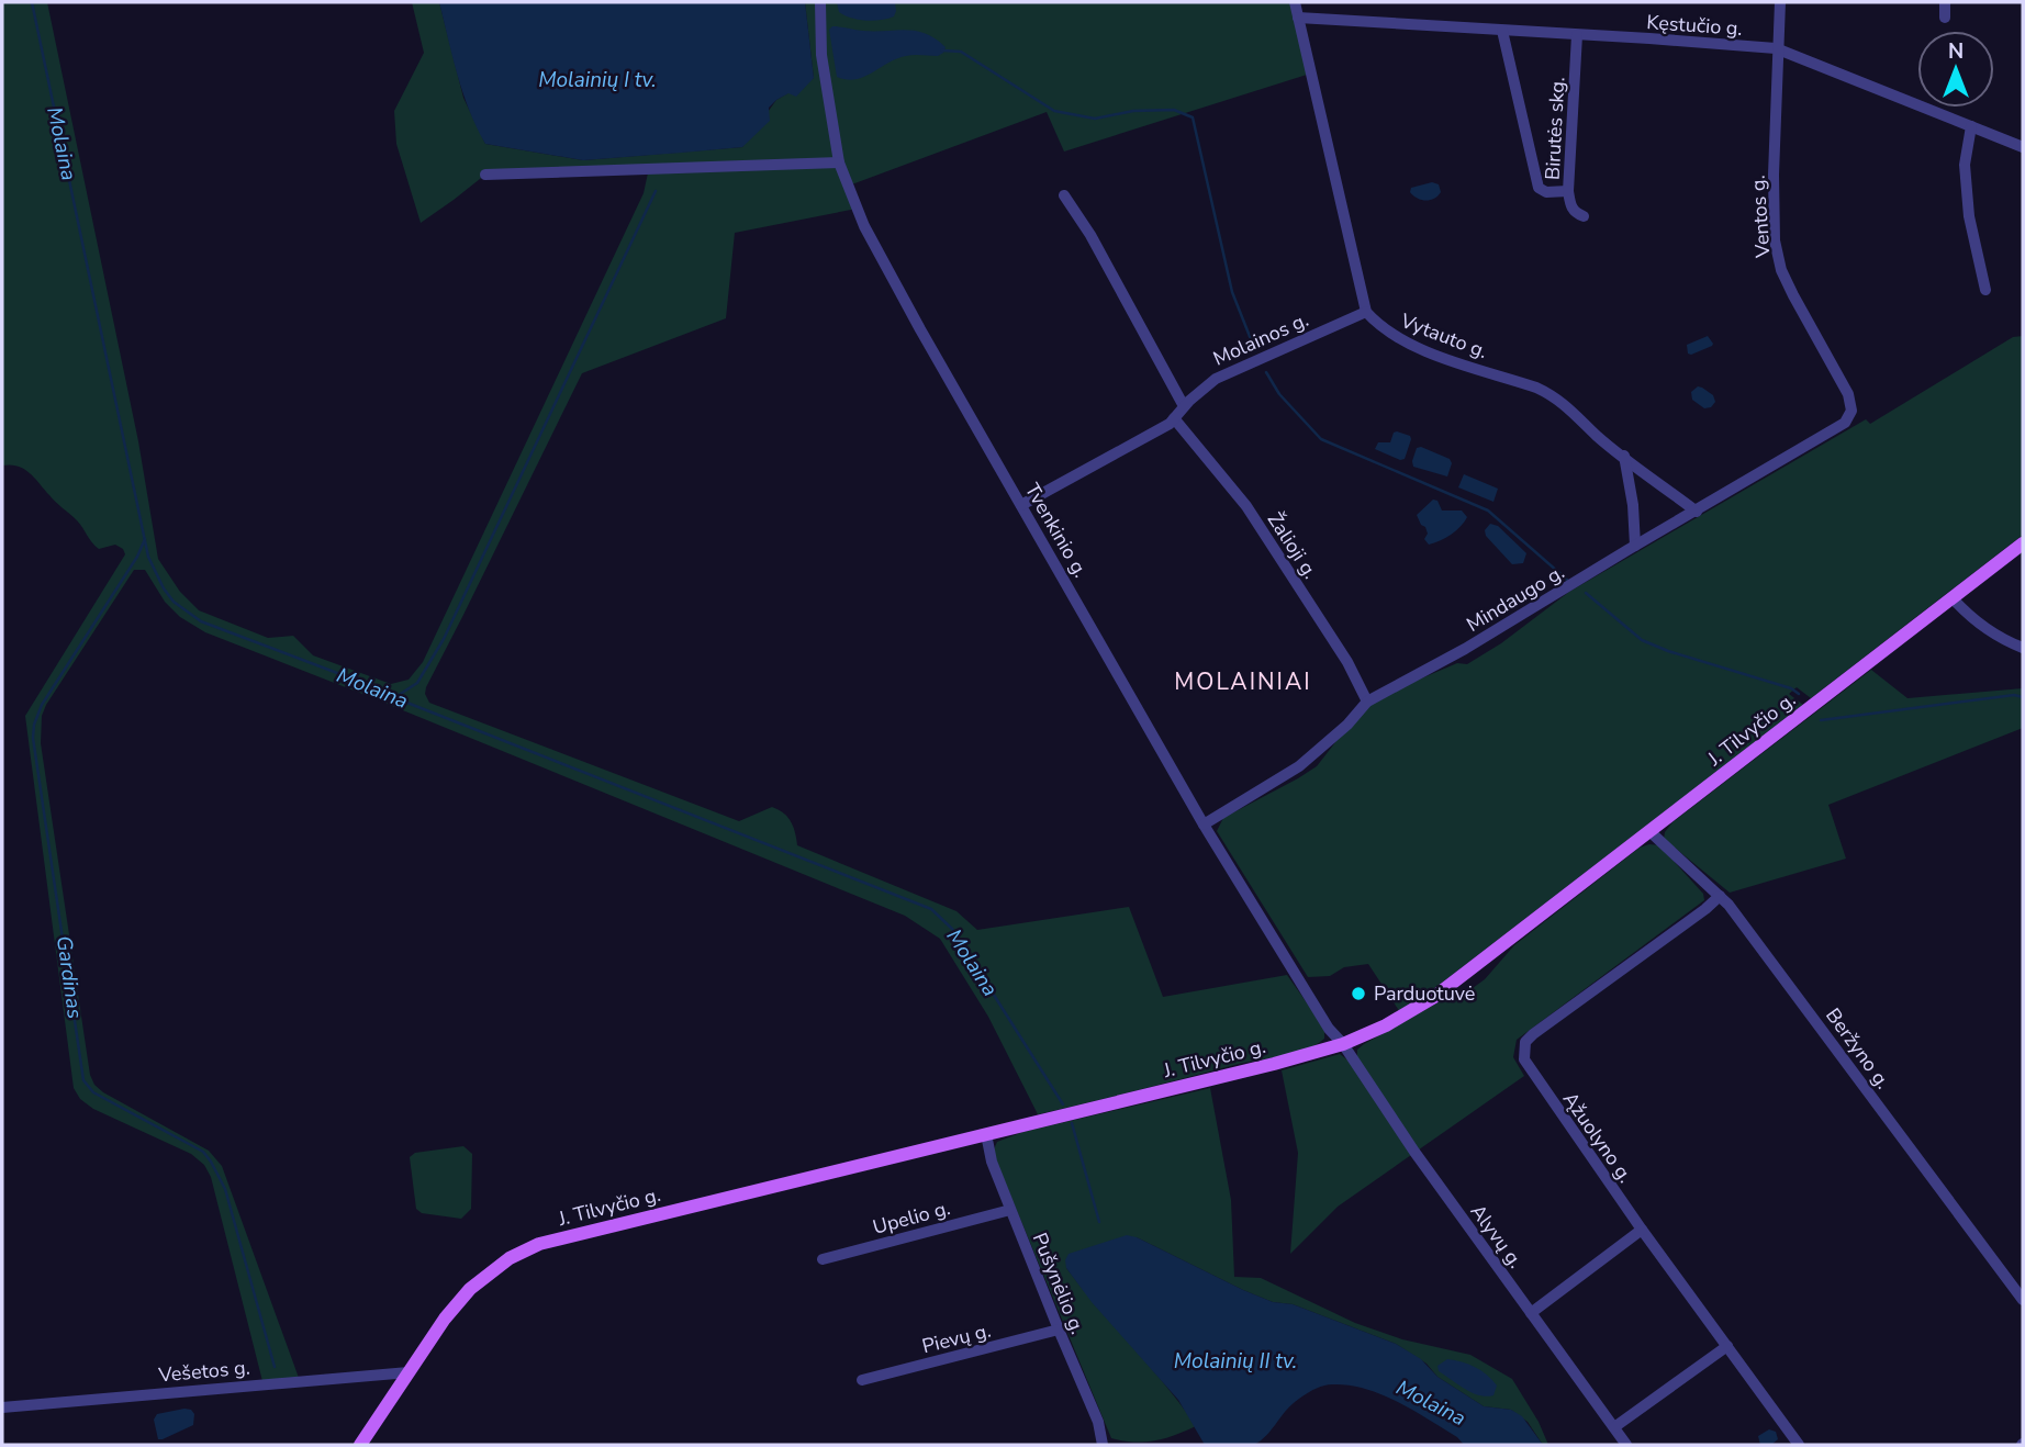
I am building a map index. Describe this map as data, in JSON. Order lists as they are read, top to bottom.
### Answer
{
  "streets": {
    "main road": ["J. Tilvyčio g."],
    "street": [
      "Kęstučio g.",
      "Birutės skg.",
      "Ventos g.",
      "Vytauto g.",
      "Molainos g.",
      "Tvenkinio g.",
      "Žalioji g.",
      "Mindaugo g.",
      "Beržyno g.",
      "Ąžuolyno g.",
      "Upelio g.",
      "Alyvų g.",
      "Pušynėlio g.",
      "Pievų g.",
      "Vešetos g."
    ]
  },
  "crossings": [
    ["Kęstučio g.", "Birutės skg."],
    ["Kęstučio g.", "Ventos g."],
    ["Ventos g.", "Mindaugo g."],
    ["Vytauto g.", "Molainos g."],
    ["Vytauto g.", "Mindaugo g."],
    ["Molainos g.", "Tvenkinio g."],
    ["Molainos g.", "Žalioji g."],
    ["Tvenkinio g.", "Mindaugo g."],
    ["Tvenkinio g.", "J. Tilvyčio g."],
    ["Tvenkinio g.", "Alyvų g."],
    ["Žalioji g.", "Mindaugo g."],
    ["J. Tilvyčio g.", "Beržyno g."],
    ["J. Tilvyčio g.", "Alyvų g."],
    ["J. Tilvyčio g.", "Pušynėlio g."],
    ["J. Tilvyčio g.", "Vešetos g."],
    ["Beržyno g.", "Ąžuolyno g."],
    ["Upelio g.", "Pušynėlio g."],
    ["Pušynėlio g.", "Pievų g."]
  ],
  "districts": ["MOLAINIAI"],
  "water": [
    "Molainių I tv.",
    "Molaina",
    "Gardinas",
    "Molainių II tv."
  ],
  "places": ["Parduotuvė"],
  "north": "top"
}
